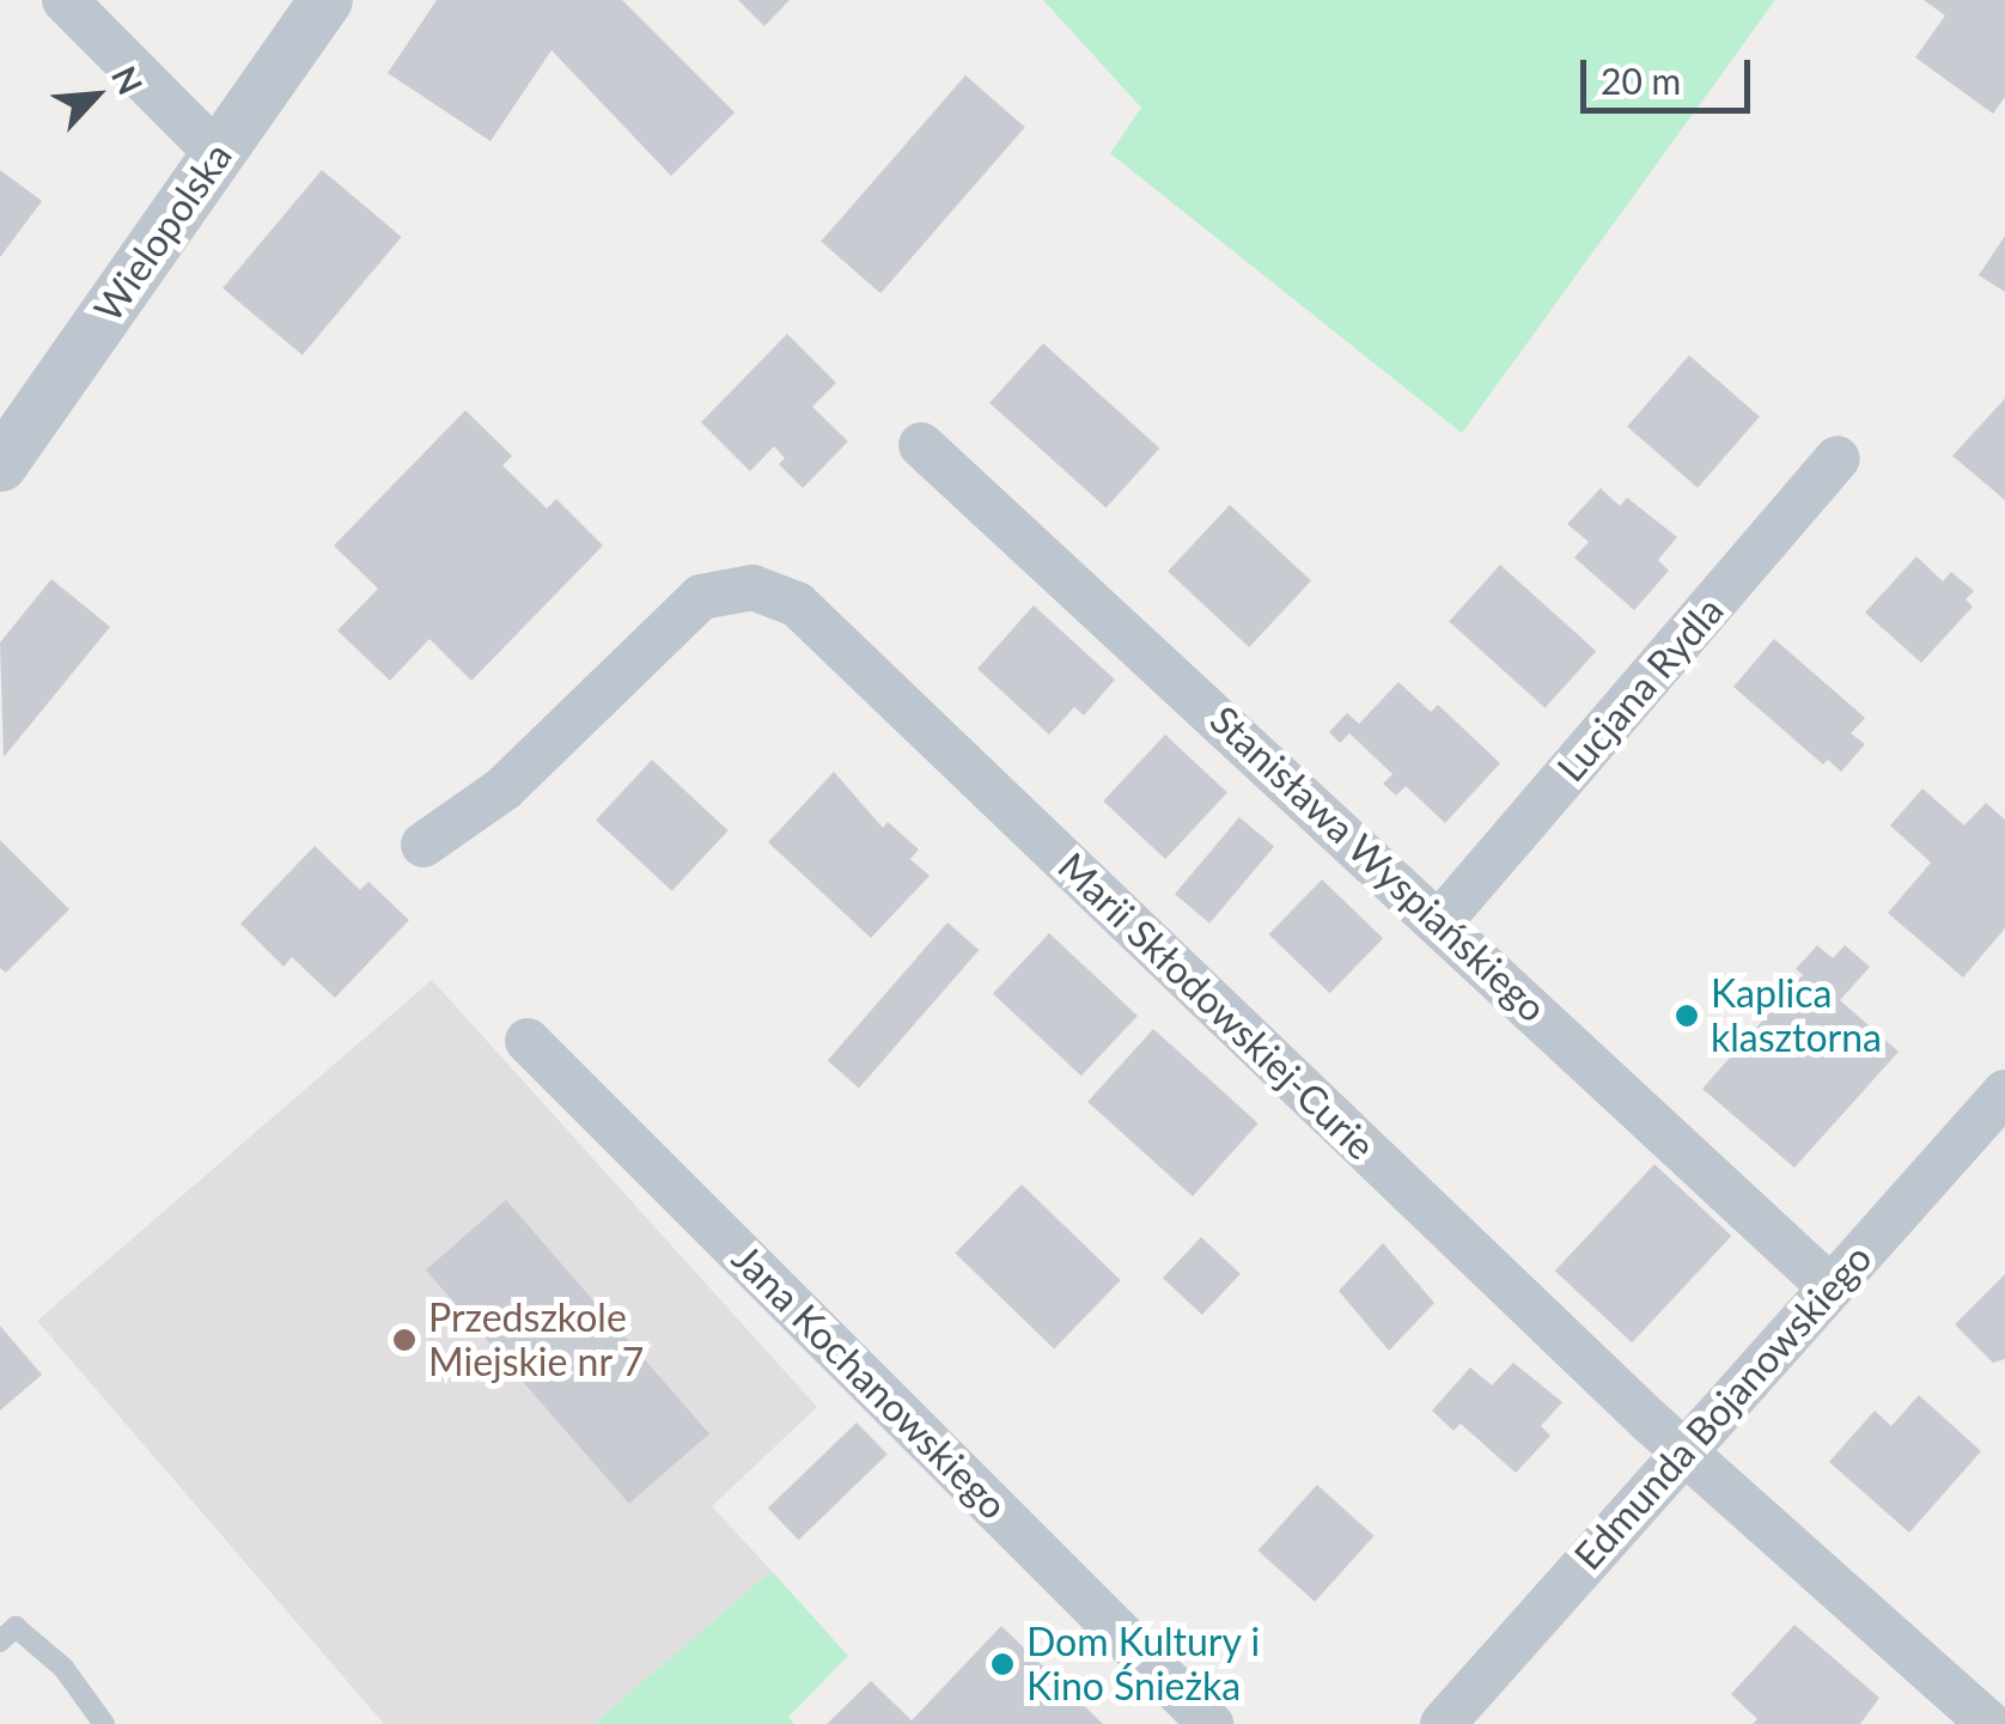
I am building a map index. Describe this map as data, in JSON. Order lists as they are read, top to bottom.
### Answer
{
  "streets": {
    "street": [
      "Wielopolska",
      "Lucjana Rydla",
      "Stanisława Wyspiańskiego",
      "Marii Skłodowskiej-Curie",
      "Jana Kochanowskiego",
      "Edmunda Bojanowskiego"
    ]
  },
  "crossings": [
    ["Lucjana Rydla", "Stanisława Wyspiańskiego"],
    ["Stanisława Wyspiańskiego", "Edmunda Bojanowskiego"],
    ["Marii Skłodowskiej-Curie", "Edmunda Bojanowskiego"]
  ],
  "places": ["Kaplica klasztorna", "Przedszkole Miejskie nr 7", "Dom Kultury i Kino Śnieżka"],
  "scale_bar": "20 m",
  "north": "top right"
}
